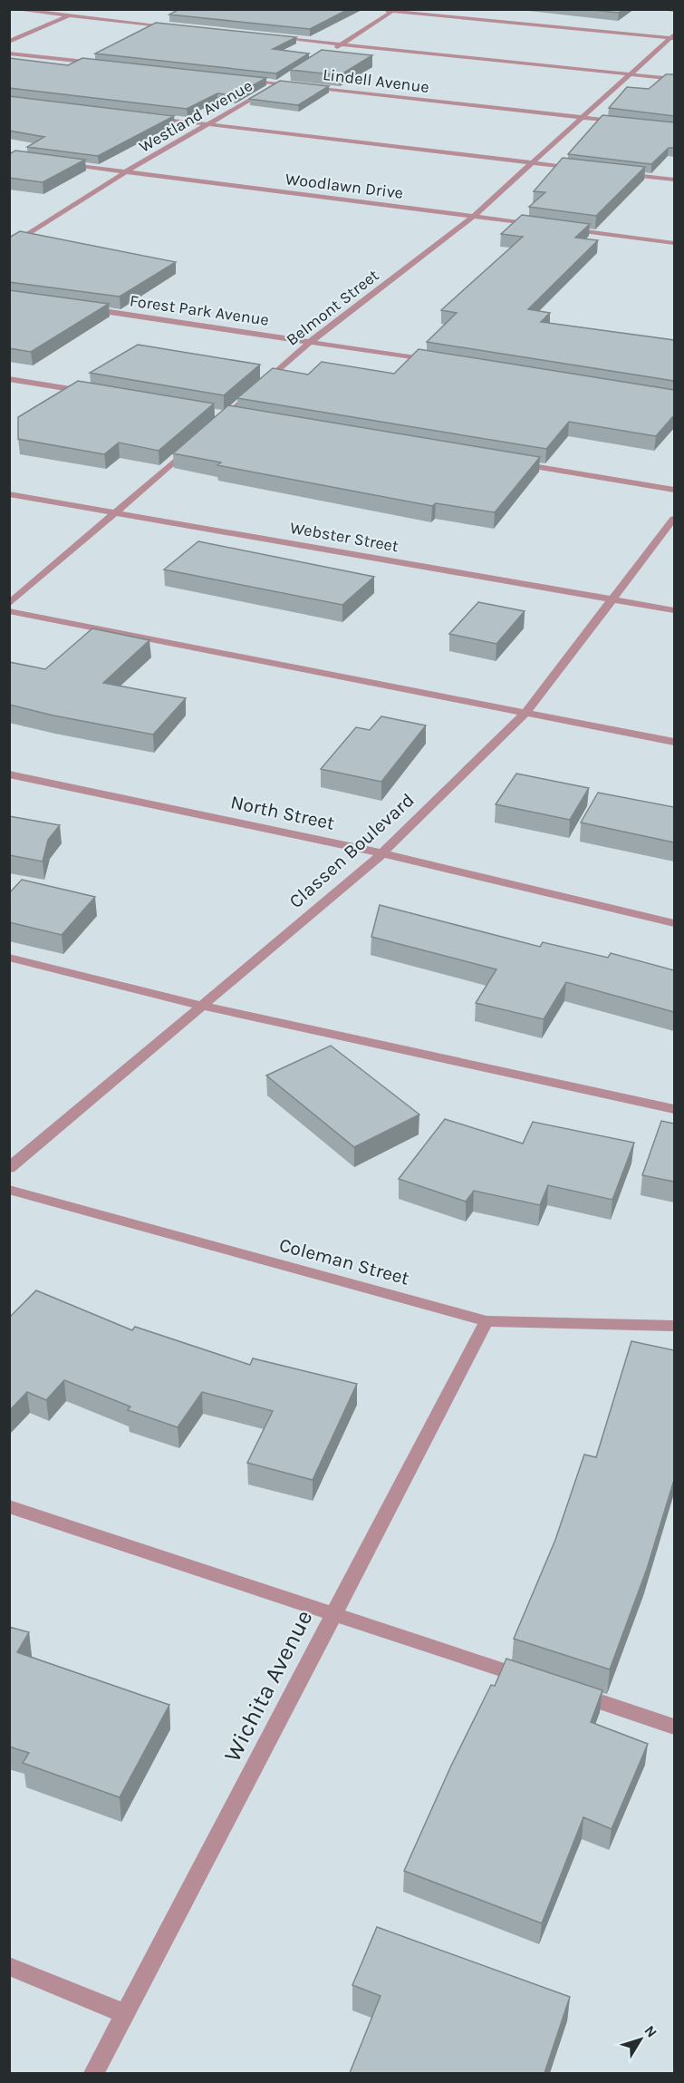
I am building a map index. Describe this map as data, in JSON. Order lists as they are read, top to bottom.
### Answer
{
  "streets": {
    "street": [
      "Lindell Avenue",
      "Westland Avenue",
      "Woodlawn Drive",
      "Belmont Street",
      "Forest Park Avenue",
      "Webster Street",
      "North Street",
      "Classen Boulevard",
      "Coleman Street",
      "Wichita Avenue"
    ]
  },
  "crossings": [
    ["Lindell Avenue", "Westland Avenue"],
    ["Lindell Avenue", "Belmont Street"],
    ["Westland Avenue", "Woodlawn Drive"],
    ["Woodlawn Drive", "Belmont Street"],
    ["Belmont Street", "Forest Park Avenue"],
    ["Webster Street", "Classen Boulevard"],
    ["North Street", "Classen Boulevard"],
    ["Coleman Street", "Wichita Avenue"]
  ],
  "north": "top right"
}
